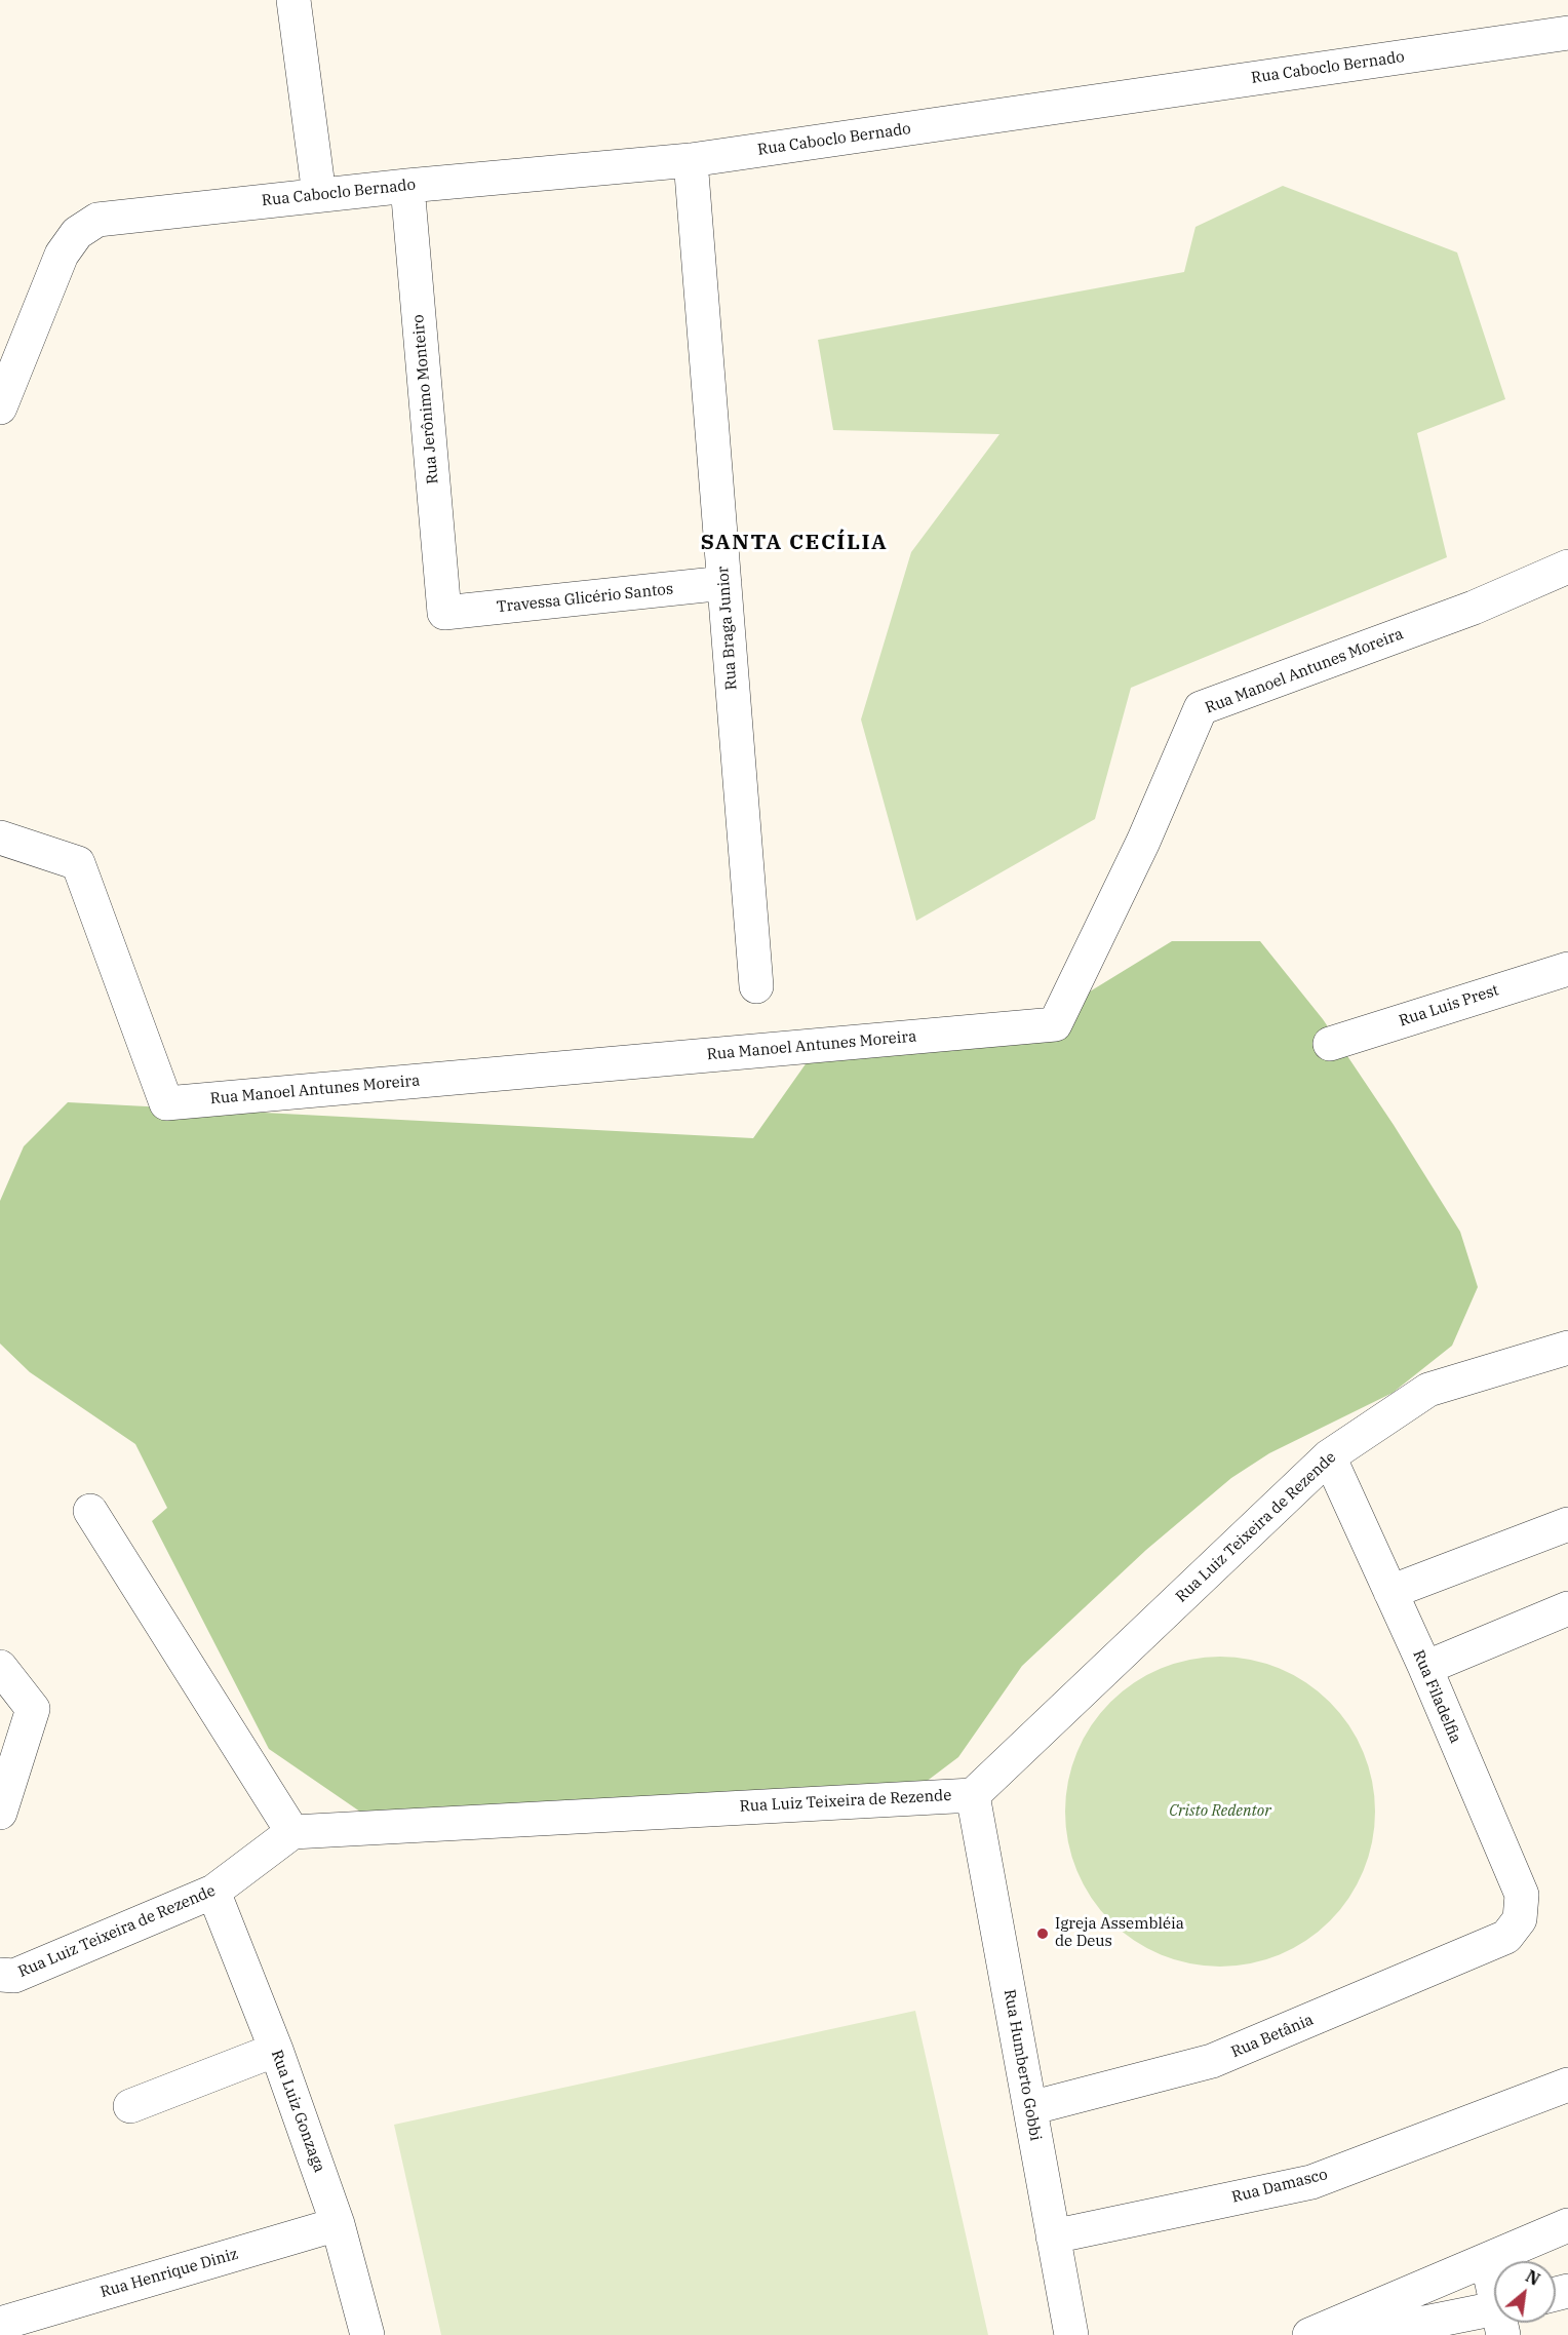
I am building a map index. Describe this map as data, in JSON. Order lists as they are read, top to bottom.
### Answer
{
  "streets": {
    "street": [
      "Rua Caboclo Bernado",
      "Rua Jerônimo Monteiro",
      "Travessa Glicério Santos",
      "Rua Braga Junior",
      "Rua Manoel Antunes Moreira",
      "Rua Luis Prest",
      "Rua Luiz Teixeira de Rezende",
      "Rua Filadelfia",
      "Rua Betânia",
      "Rua Humberto Gobbi",
      "Rua Luiz Gonzaga",
      "Rua Damasco",
      "Rua Henrique Diniz"
    ]
  },
  "crossings": [
    ["Rua Caboclo Bernado", "Rua Jerônimo Monteiro"],
    ["Rua Caboclo Bernado", "Rua Braga Junior"],
    ["Rua Jerônimo Monteiro", "Travessa Glicério Santos"],
    ["Travessa Glicério Santos", "Rua Braga Junior"],
    ["Rua Luiz Teixeira de Rezende", "Rua Filadelfia"],
    ["Rua Luiz Teixeira de Rezende", "Rua Humberto Gobbi"],
    ["Rua Luiz Teixeira de Rezende", "Rua Luiz Gonzaga"],
    ["Rua Filadelfia", "Rua Betânia"],
    ["Rua Betânia", "Rua Humberto Gobbi"],
    ["Rua Humberto Gobbi", "Rua Damasco"],
    ["Rua Luiz Gonzaga", "Rua Henrique Diniz"]
  ],
  "districts": ["SANTA CECÍLIA"],
  "parks": ["Cristo Redentor"],
  "places": ["Igreja Assembléia de Deus"],
  "north": "top right"
}
